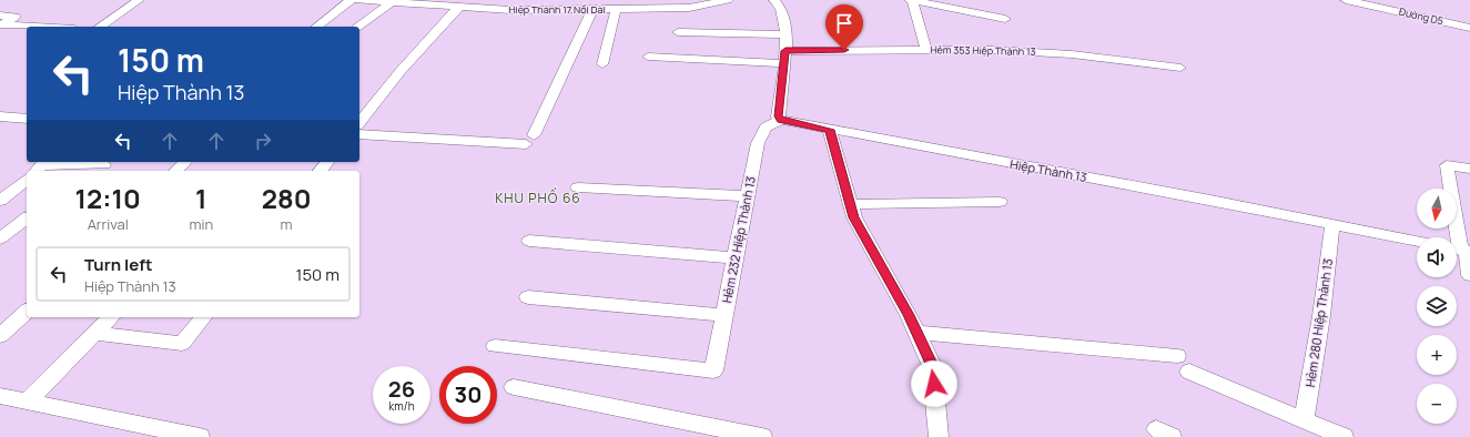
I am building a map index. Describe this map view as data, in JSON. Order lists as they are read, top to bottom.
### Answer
{
  "streets": {
    "street": [
      "Hiệp Thành 17 Nối Dài",
      "Đường D5",
      "Hẻm 353 Hiệp Thành 13",
      "Hiệp Thành 13",
      "Hẻm 232 Hiệp Thành 13",
      "Hẻm 280 Hiệp Thành 13"
    ]
  },
  "crossings": [
    ["Hiệp Thành 13", "Hẻm 232 Hiệp Thành 13"],
    ["Hiệp Thành 13", "Hẻm 280 Hiệp Thành 13"]
  ],
  "districts": ["KHU PHỐ 66"],
  "north": "bottom",
  "page": {
    "turn": ["150 m", "Hiệp Thành 13"],
    "eta": [
      "12:10",
      "Arrival",
      "1",
      "min",
      "280",
      "m"
    ],
    "map_buttons": ["+", "−"],
    "list": [
      {
        "name": "Turn left",
        "note": "Hiệp Thành 13",
        "value": "150 m"
      }
    ],
    "speed": "26 km/h",
    "limit": "30"
  }
}
